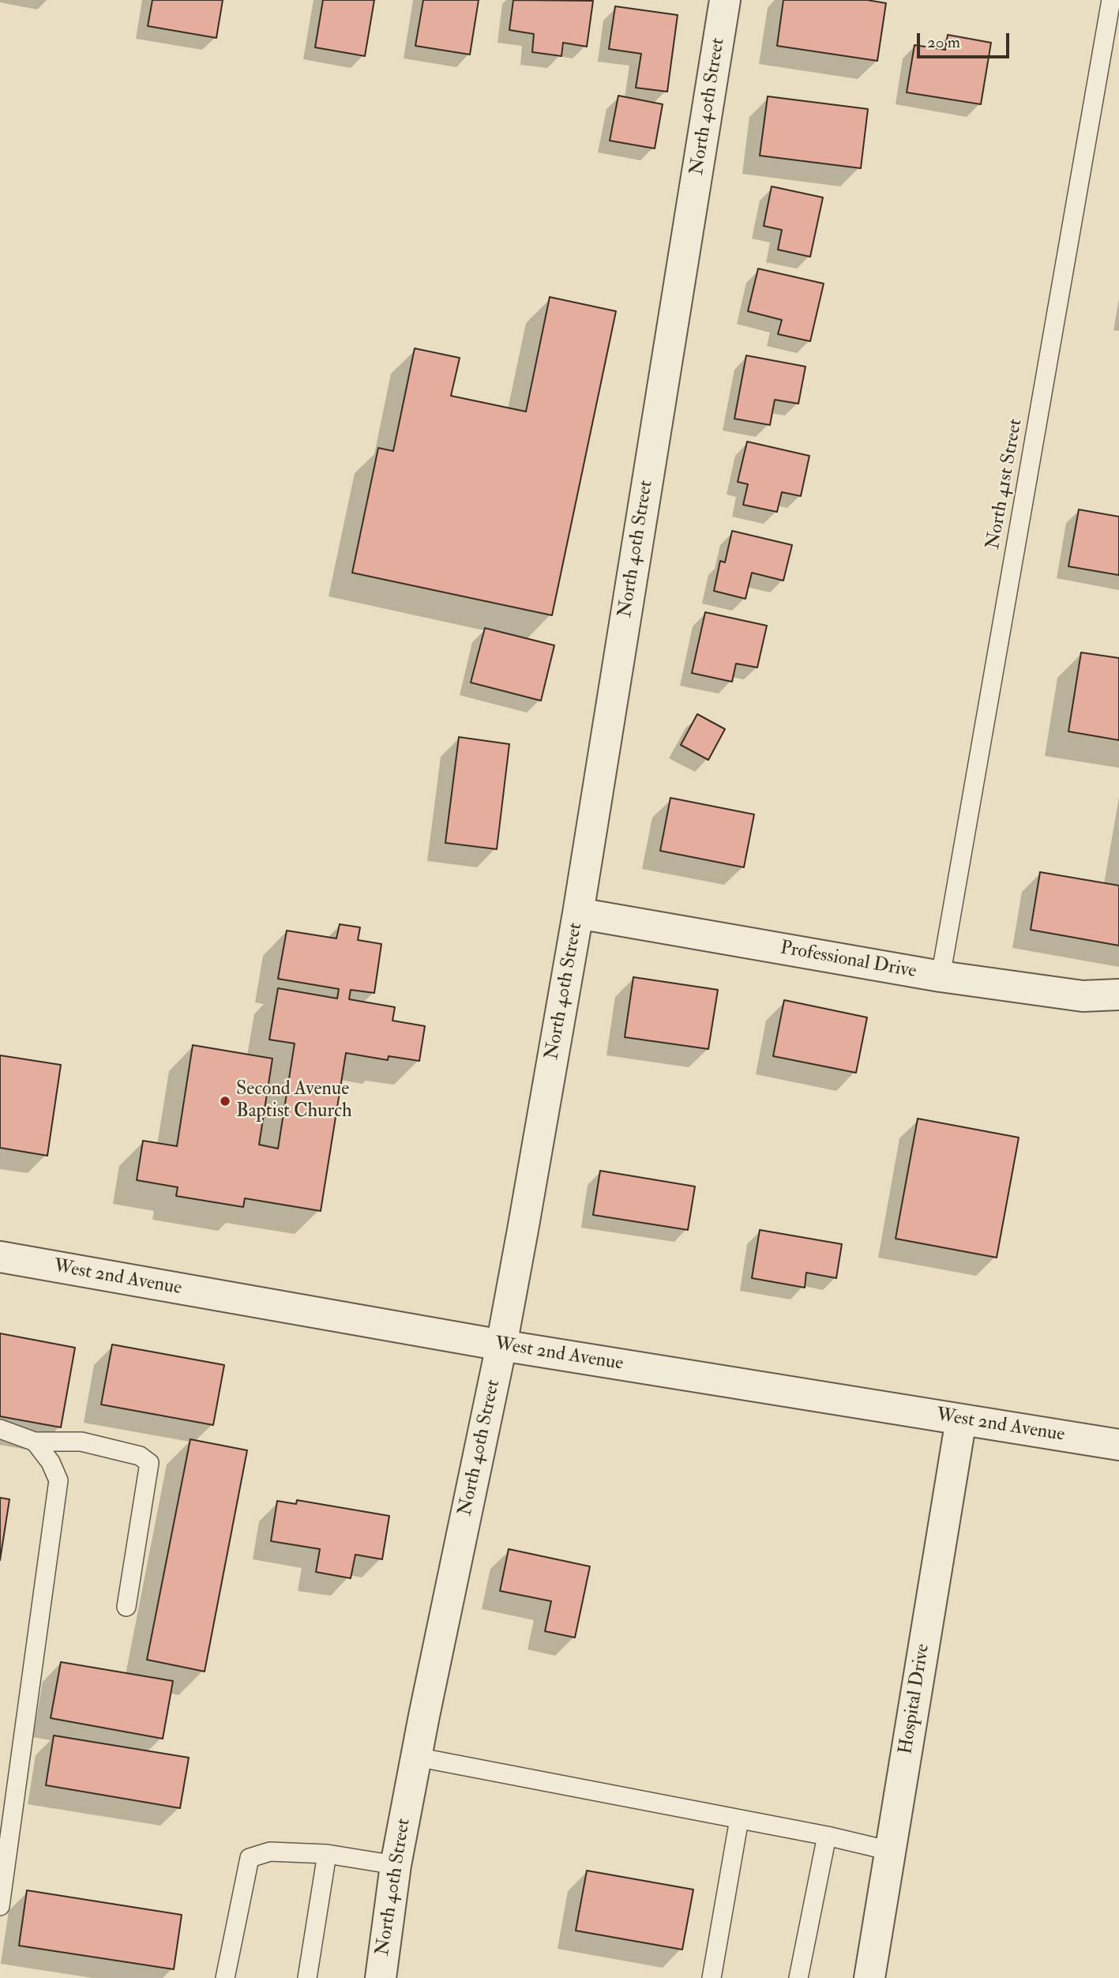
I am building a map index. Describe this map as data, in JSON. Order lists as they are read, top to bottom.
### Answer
{
  "streets": {
    "street": [
      "North 40th Street",
      "Professional Drive",
      "West 2nd Avenue",
      "Hospital Drive"
    ],
    "lane": ["North 41st Street"]
  },
  "crossings": [
    ["North 40th Street", "Professional Drive"],
    ["North 40th Street", "West 2nd Avenue"],
    ["North 41st Street", "Professional Drive"],
    ["West 2nd Avenue", "Hospital Drive"]
  ],
  "places": ["Second Avenue Baptist Church"],
  "scale_bar": "20 m"
}
